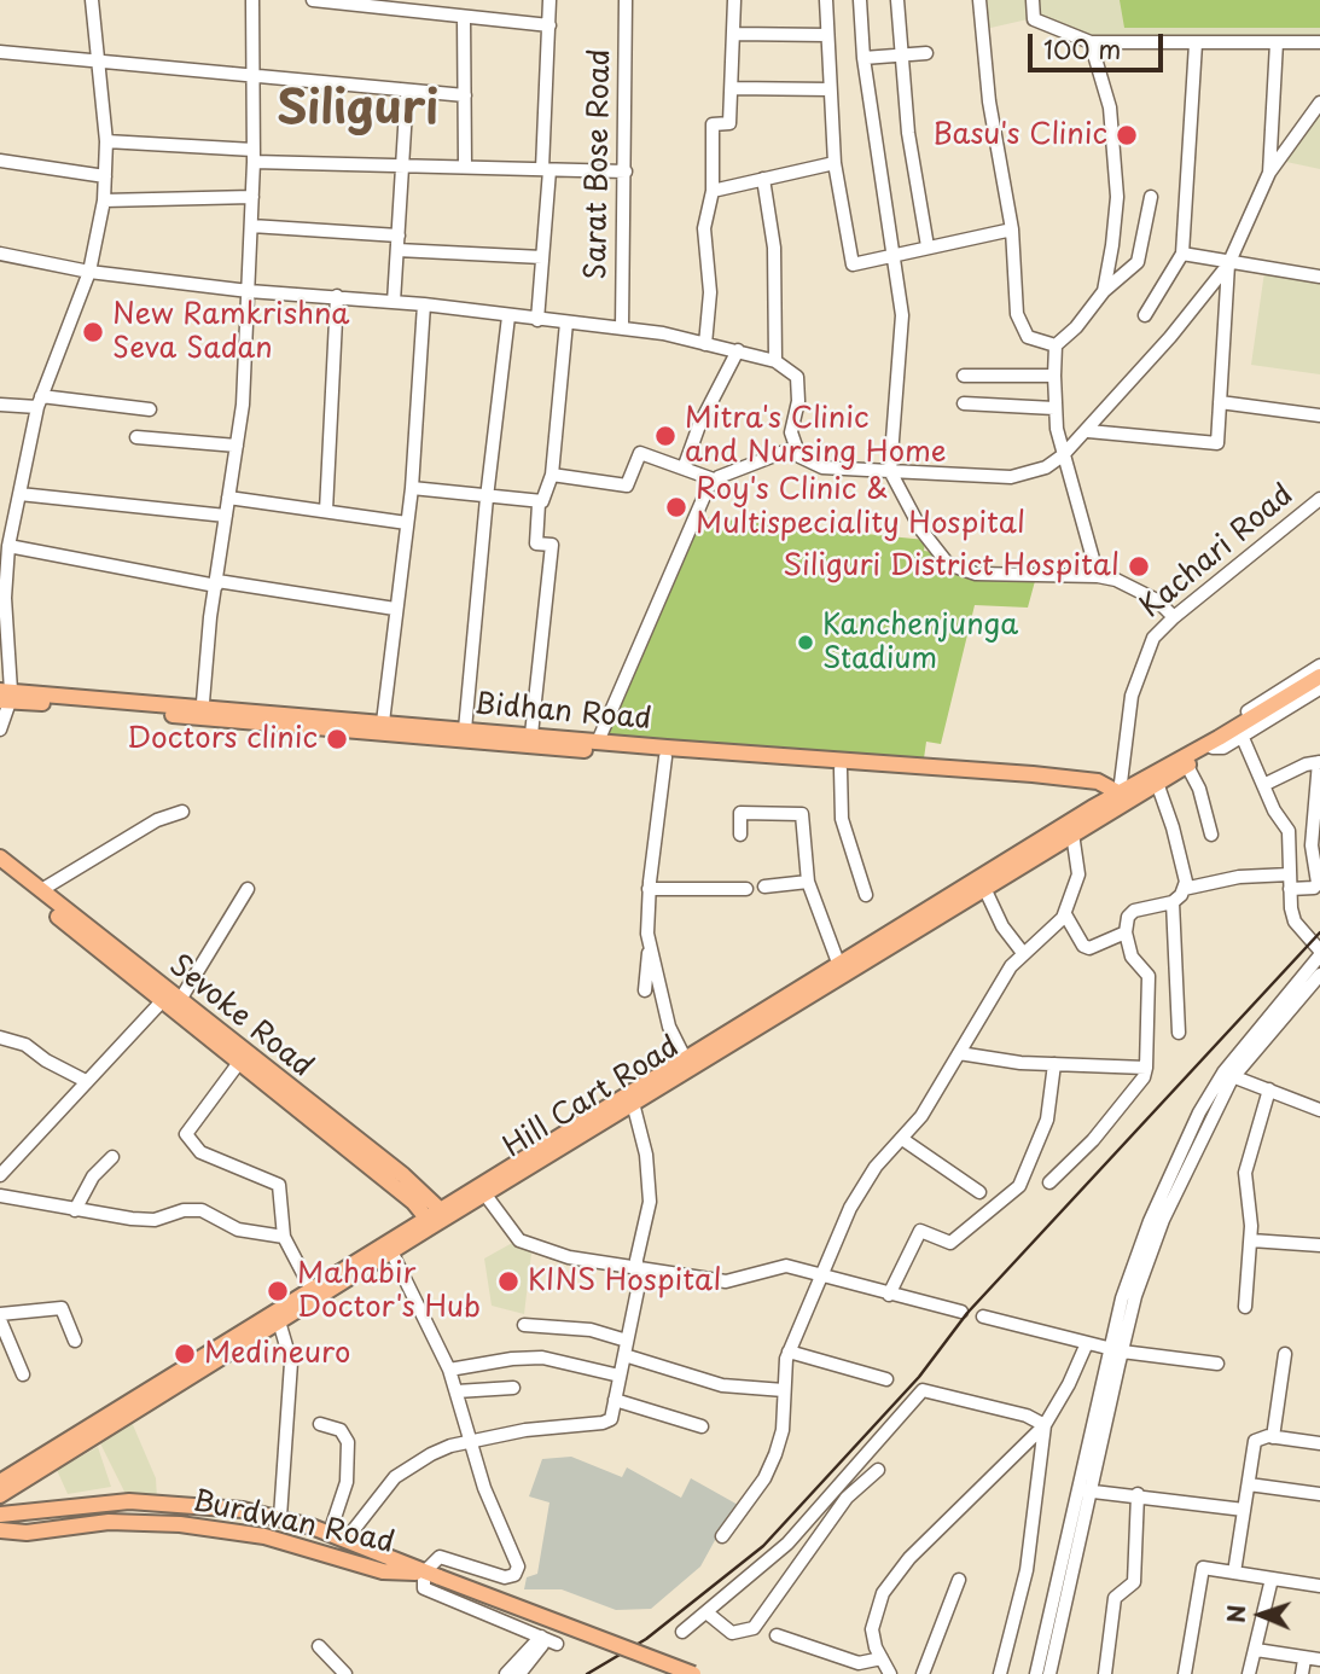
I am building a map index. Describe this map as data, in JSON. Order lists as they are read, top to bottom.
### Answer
{
  "streets": {
    "main road": [
      "Bidhan Road",
      "Sevoke Road",
      "Hill Cart Road",
      "Burdwan Road"
    ],
    "street": ["Sarat Bose Road", "Kachari Road"]
  },
  "crossings": [
    ["Kachari Road", "Bidhan Road"],
    ["Kachari Road", "Hill Cart Road"],
    ["Bidhan Road", "Hill Cart Road"],
    ["Sevoke Road", "Hill Cart Road"]
  ],
  "districts": ["Siliguri"],
  "places": [
    "Basu's Clinic",
    "New Ramkrishna Seva Sadan",
    "Mitra's Clinic and Nursing Home",
    "Roy's Clinic & Multispeciality Hospital",
    "Siliguri District Hospital",
    "Kanchenjunga Stadium",
    "Doctors clinic",
    "KINS Hospital",
    "Mahabir Doctor's Hub",
    "Medineuro"
  ],
  "scale_bar": "100 m",
  "north": "left"
}
